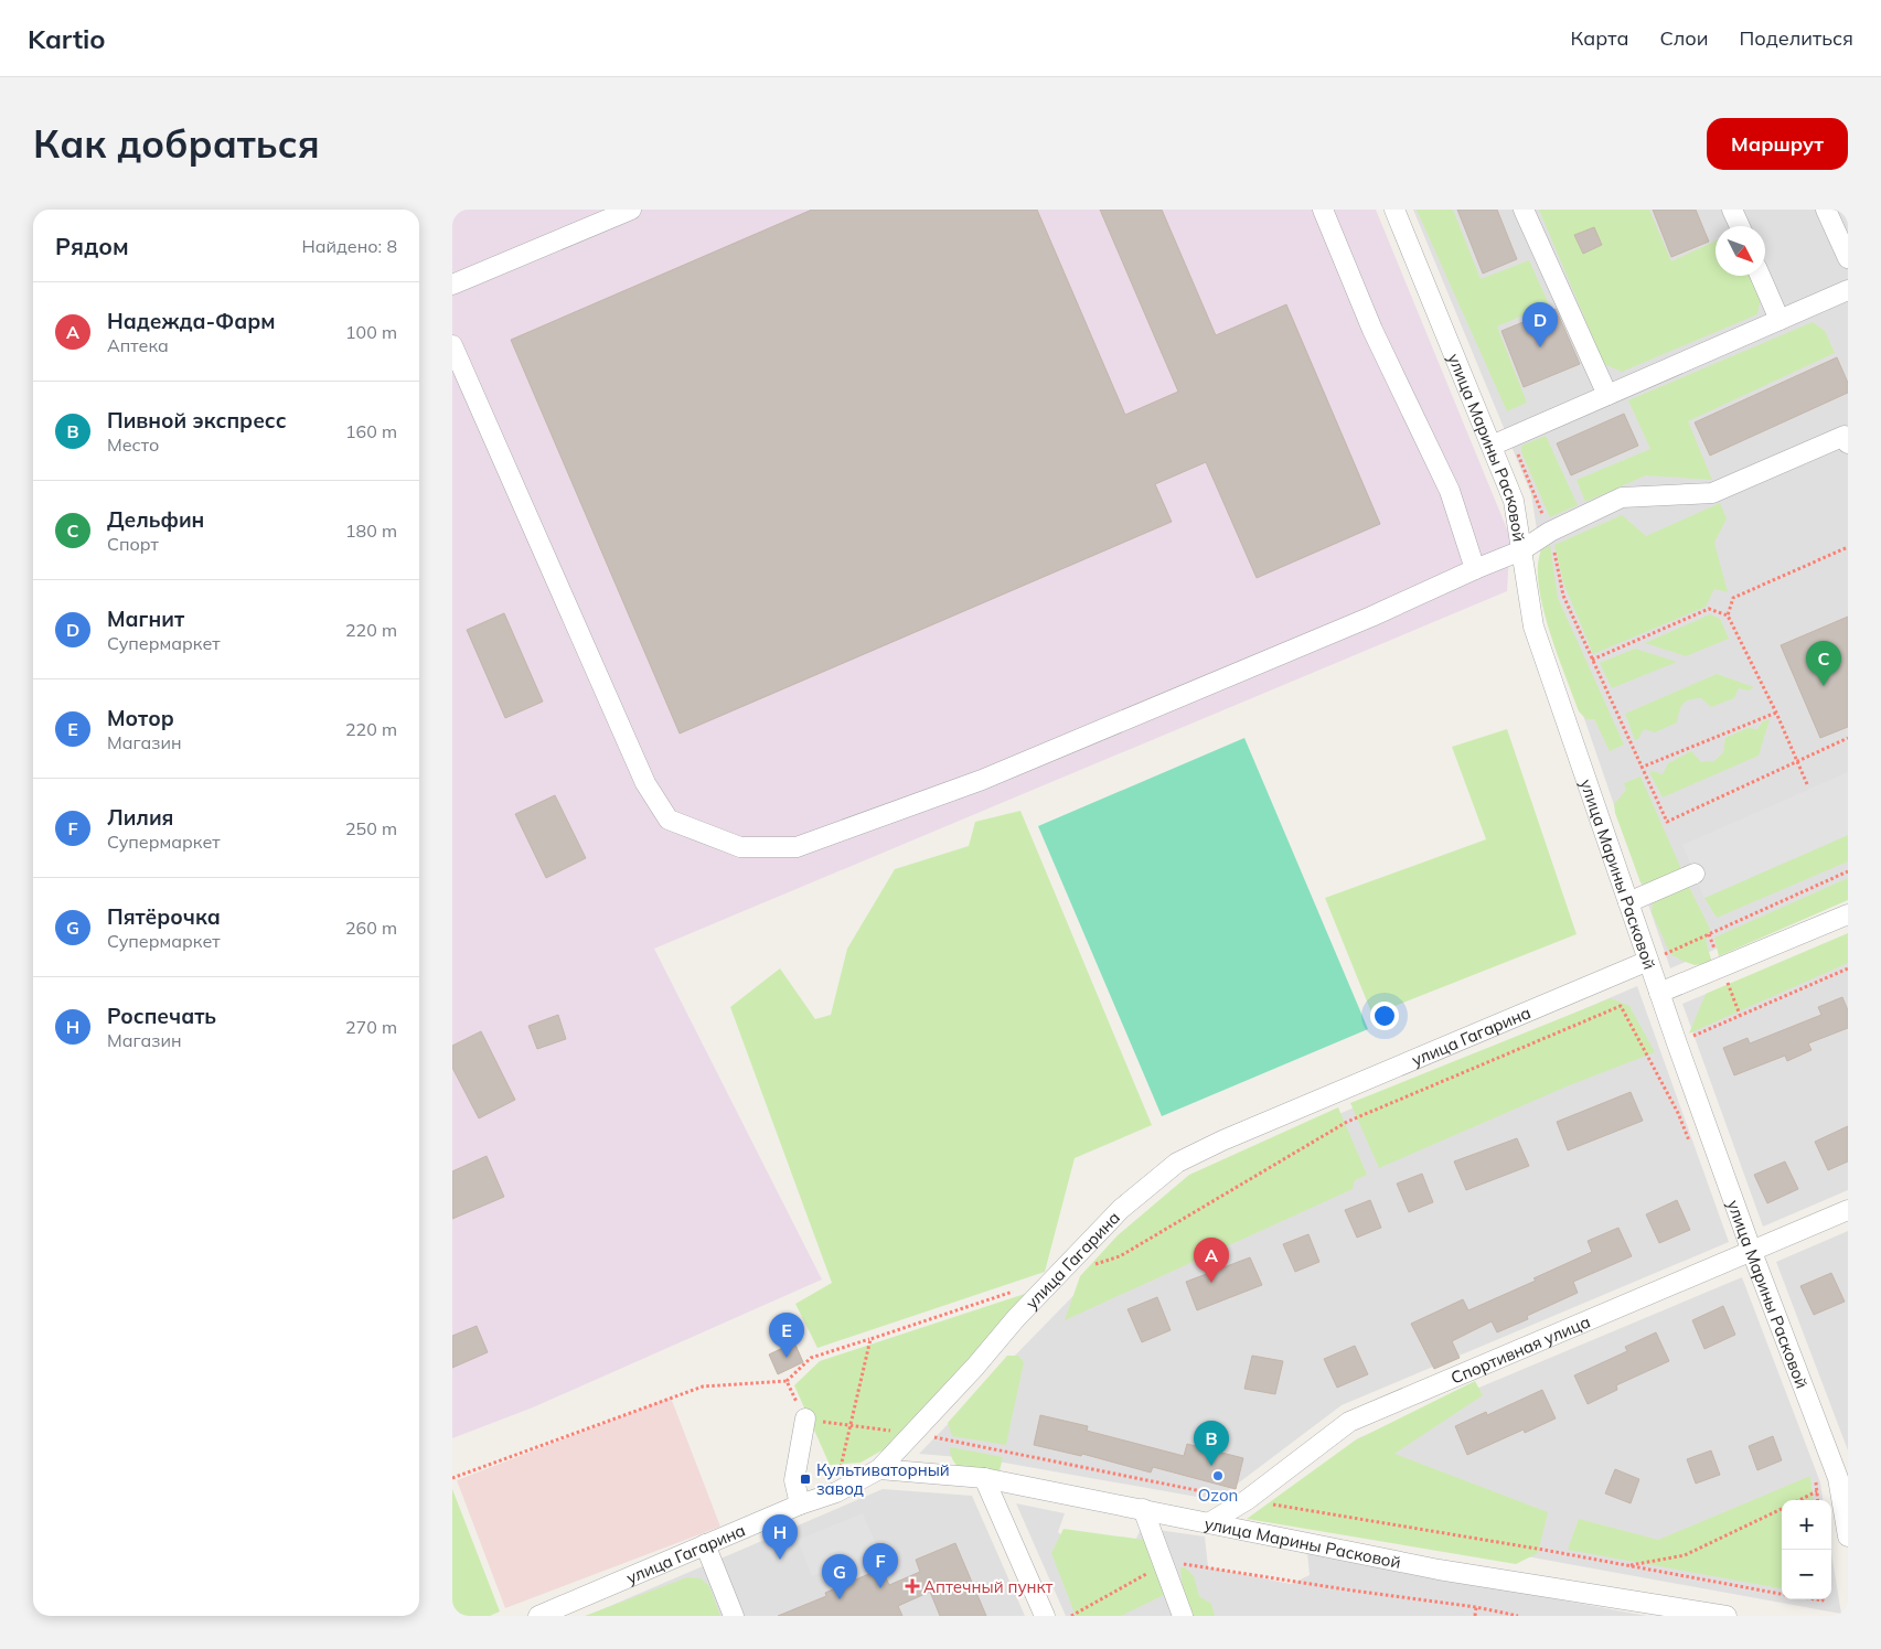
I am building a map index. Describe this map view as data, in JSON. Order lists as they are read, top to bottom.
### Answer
{
  "streets": {
    "street": ["улица Марины Расковой", "улица Гагарина", "Спортивная улица"]
  },
  "crossings": [
    ["улица Марины Расковой", "улица Гагарина"],
    ["улица Марины Расковой", "Спортивная улица"]
  ],
  "places": {
    "other": ["Ozon"],
    "transit": ["Культиваторный завод"],
    "health": ["Аптечный пункт"]
  },
  "north": "bottom right",
  "page": {
    "header": "Kartio",
    "nav": ["Карта", "Слои", "Поделиться"],
    "buttons": "Маршрут",
    "title": "Как добраться",
    "heading": ["Рядом", "Найдено: 8"],
    "list": [
      {
        "mark": "A",
        "name": "Надежда-Фарм",
        "note": "Аптека",
        "value": "100 m"
      },
      {
        "mark": "B",
        "name": "Пивной экспресс",
        "note": "Место",
        "value": "160 m"
      },
      {
        "mark": "C",
        "name": "Дельфин",
        "note": "Спорт",
        "value": "180 m"
      },
      {
        "mark": "D",
        "name": "Магнит",
        "note": "Супермаркет",
        "value": "220 m"
      },
      {
        "mark": "E",
        "name": "Мотор",
        "note": "Магазин",
        "value": "220 m"
      },
      {
        "mark": "F",
        "name": "Лилия",
        "note": "Супермаркет",
        "value": "250 m"
      },
      {
        "mark": "G",
        "name": "Пятёрочка",
        "note": "Супермаркет",
        "value": "260 m"
      },
      {
        "mark": "H",
        "name": "Роспечать",
        "note": "Магазин",
        "value": "270 m"
      }
    ],
    "pins": [
      "D",
      "C",
      "A",
      "E",
      "B",
      "H",
      "F",
      "G"
    ],
    "map_buttons": ["+", "−"]
  }
}
